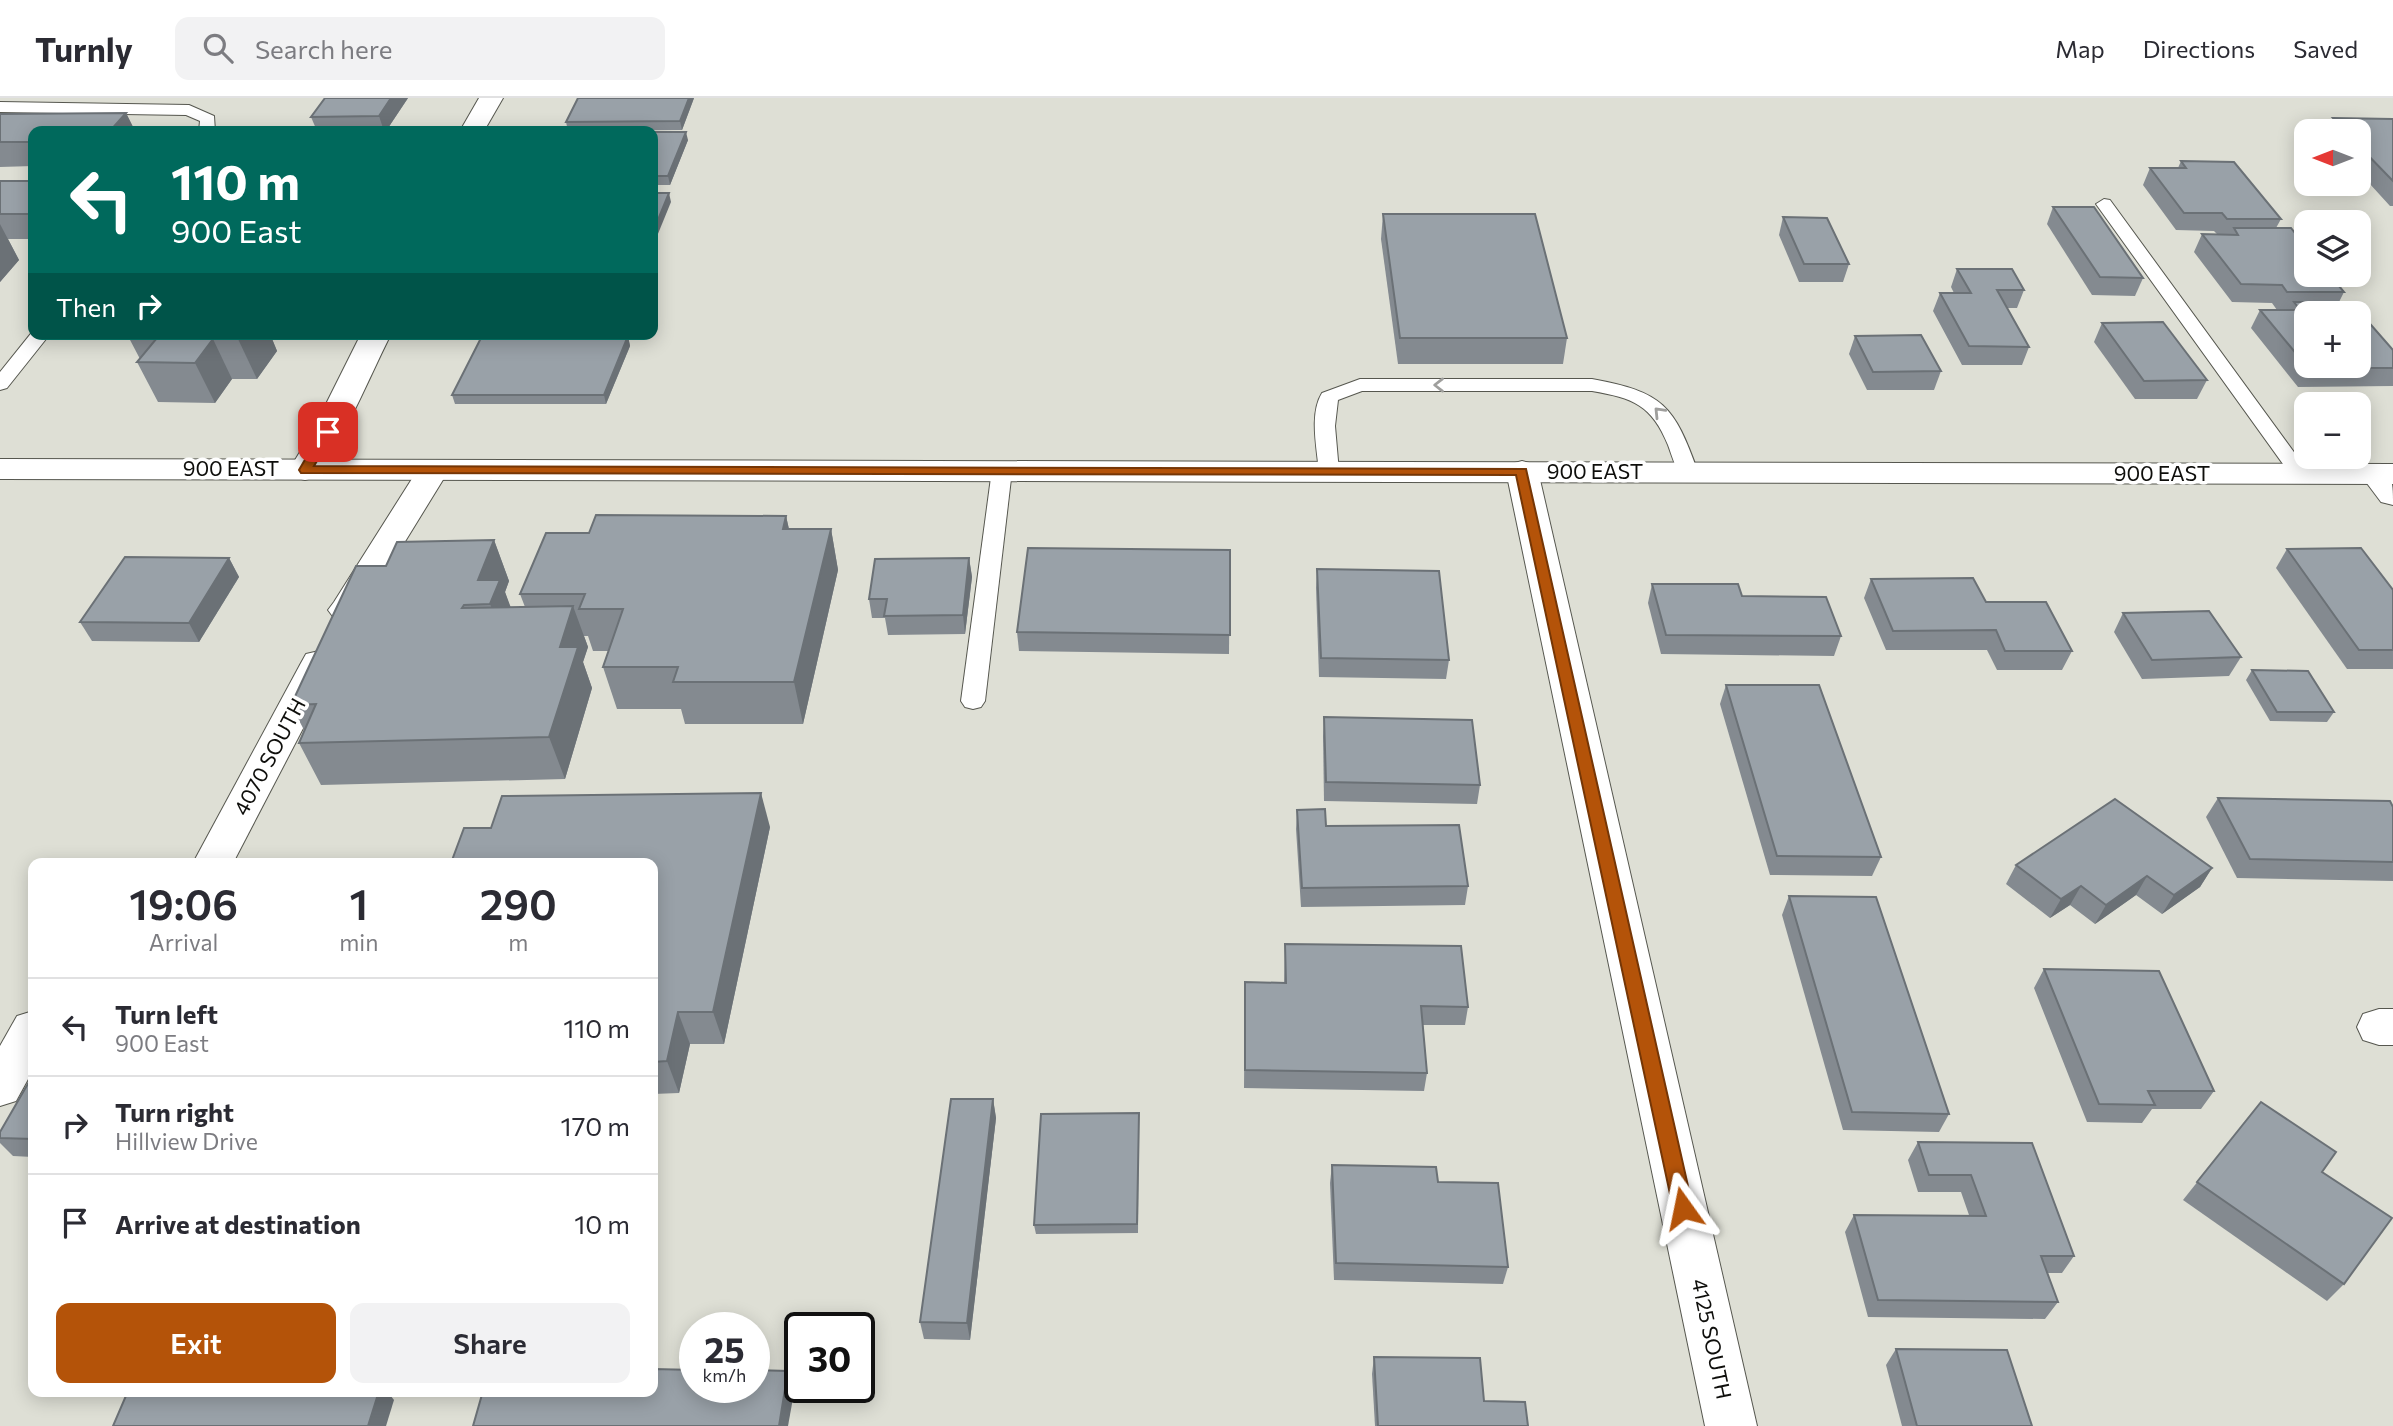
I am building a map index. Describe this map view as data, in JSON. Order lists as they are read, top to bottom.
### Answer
{
  "streets": {
    "main road": ["900 EAST", "4070 SOUTH", "4125 SOUTH"]
  },
  "crossings": [
    ["900 EAST", "4070 SOUTH"],
    ["900 EAST", "4125 SOUTH"]
  ],
  "north": "left",
  "page": {
    "header": "Turnly",
    "search": "Search here",
    "nav": ["Map", "Directions", "Saved"],
    "map_buttons": ["+", "−"],
    "turn": ["110 m", "900 East"],
    "then": "Then",
    "eta": [
      "19:06",
      "Arrival",
      "1",
      "min",
      "290",
      "m"
    ],
    "list": [
      {
        "name": "Turn left",
        "note": "900 East",
        "value": "110 m"
      },
      {
        "name": "Turn right",
        "note": "Hillview Drive",
        "value": "170 m"
      },
      {
        "name": "Arrive at destination",
        "value": "10 m"
      }
    ],
    "buttons": ["Exit", "Share"],
    "speed": "25 km/h",
    "limit": "30"
  }
}
